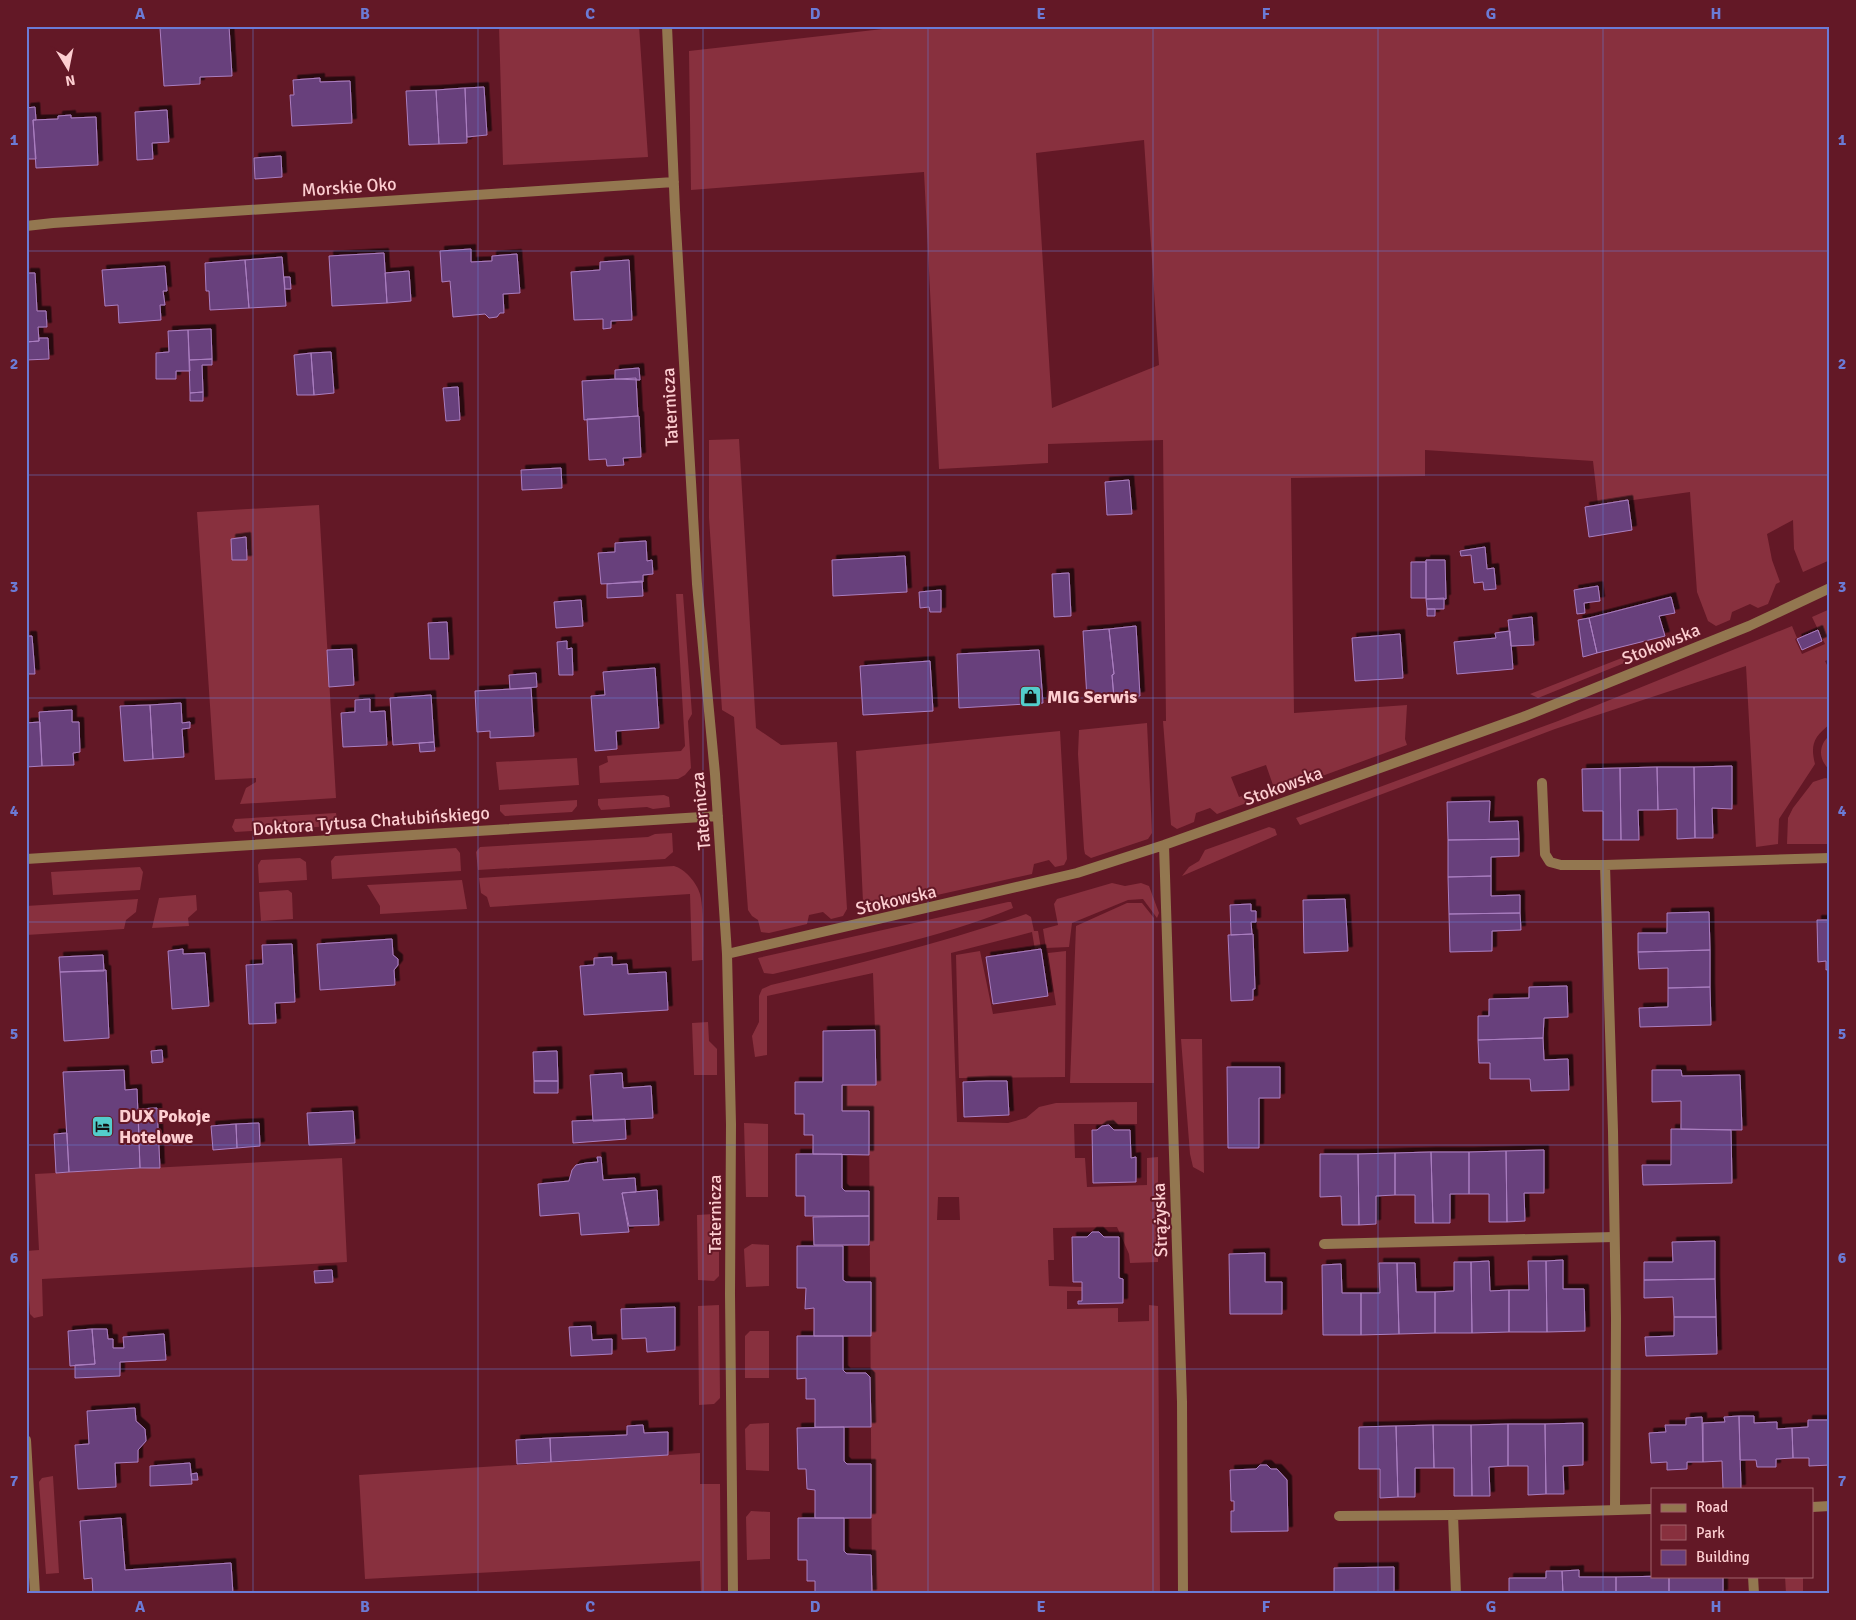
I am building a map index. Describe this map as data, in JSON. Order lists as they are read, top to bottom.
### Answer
{
  "streets": {
    "street": [
      "Morskie Oko",
      "Taternicza",
      "Stokowska",
      "Doktora Tytusa Chałubińskiego",
      "Strążyska"
    ]
  },
  "crossings": [
    ["Morskie Oko", "Taternicza"],
    ["Taternicza", "Stokowska"],
    ["Taternicza", "Doktora Tytusa Chałubińskiego"],
    ["Stokowska", "Strążyska"]
  ],
  "places": {
    "shop": ["MIG Serwis"],
    "hotel": ["DUX Pokoje Hotelowe"]
  },
  "legend": ["Road", "Park", "Building"],
  "north": "bottom",
  "grid": {
    "columns": [
      "A",
      "B",
      "C",
      "D",
      "E",
      "F",
      "G",
      "H"
    ],
    "rows": [
      "1",
      "2",
      "3",
      "4",
      "5",
      "6",
      "7"
    ]
  }
}
